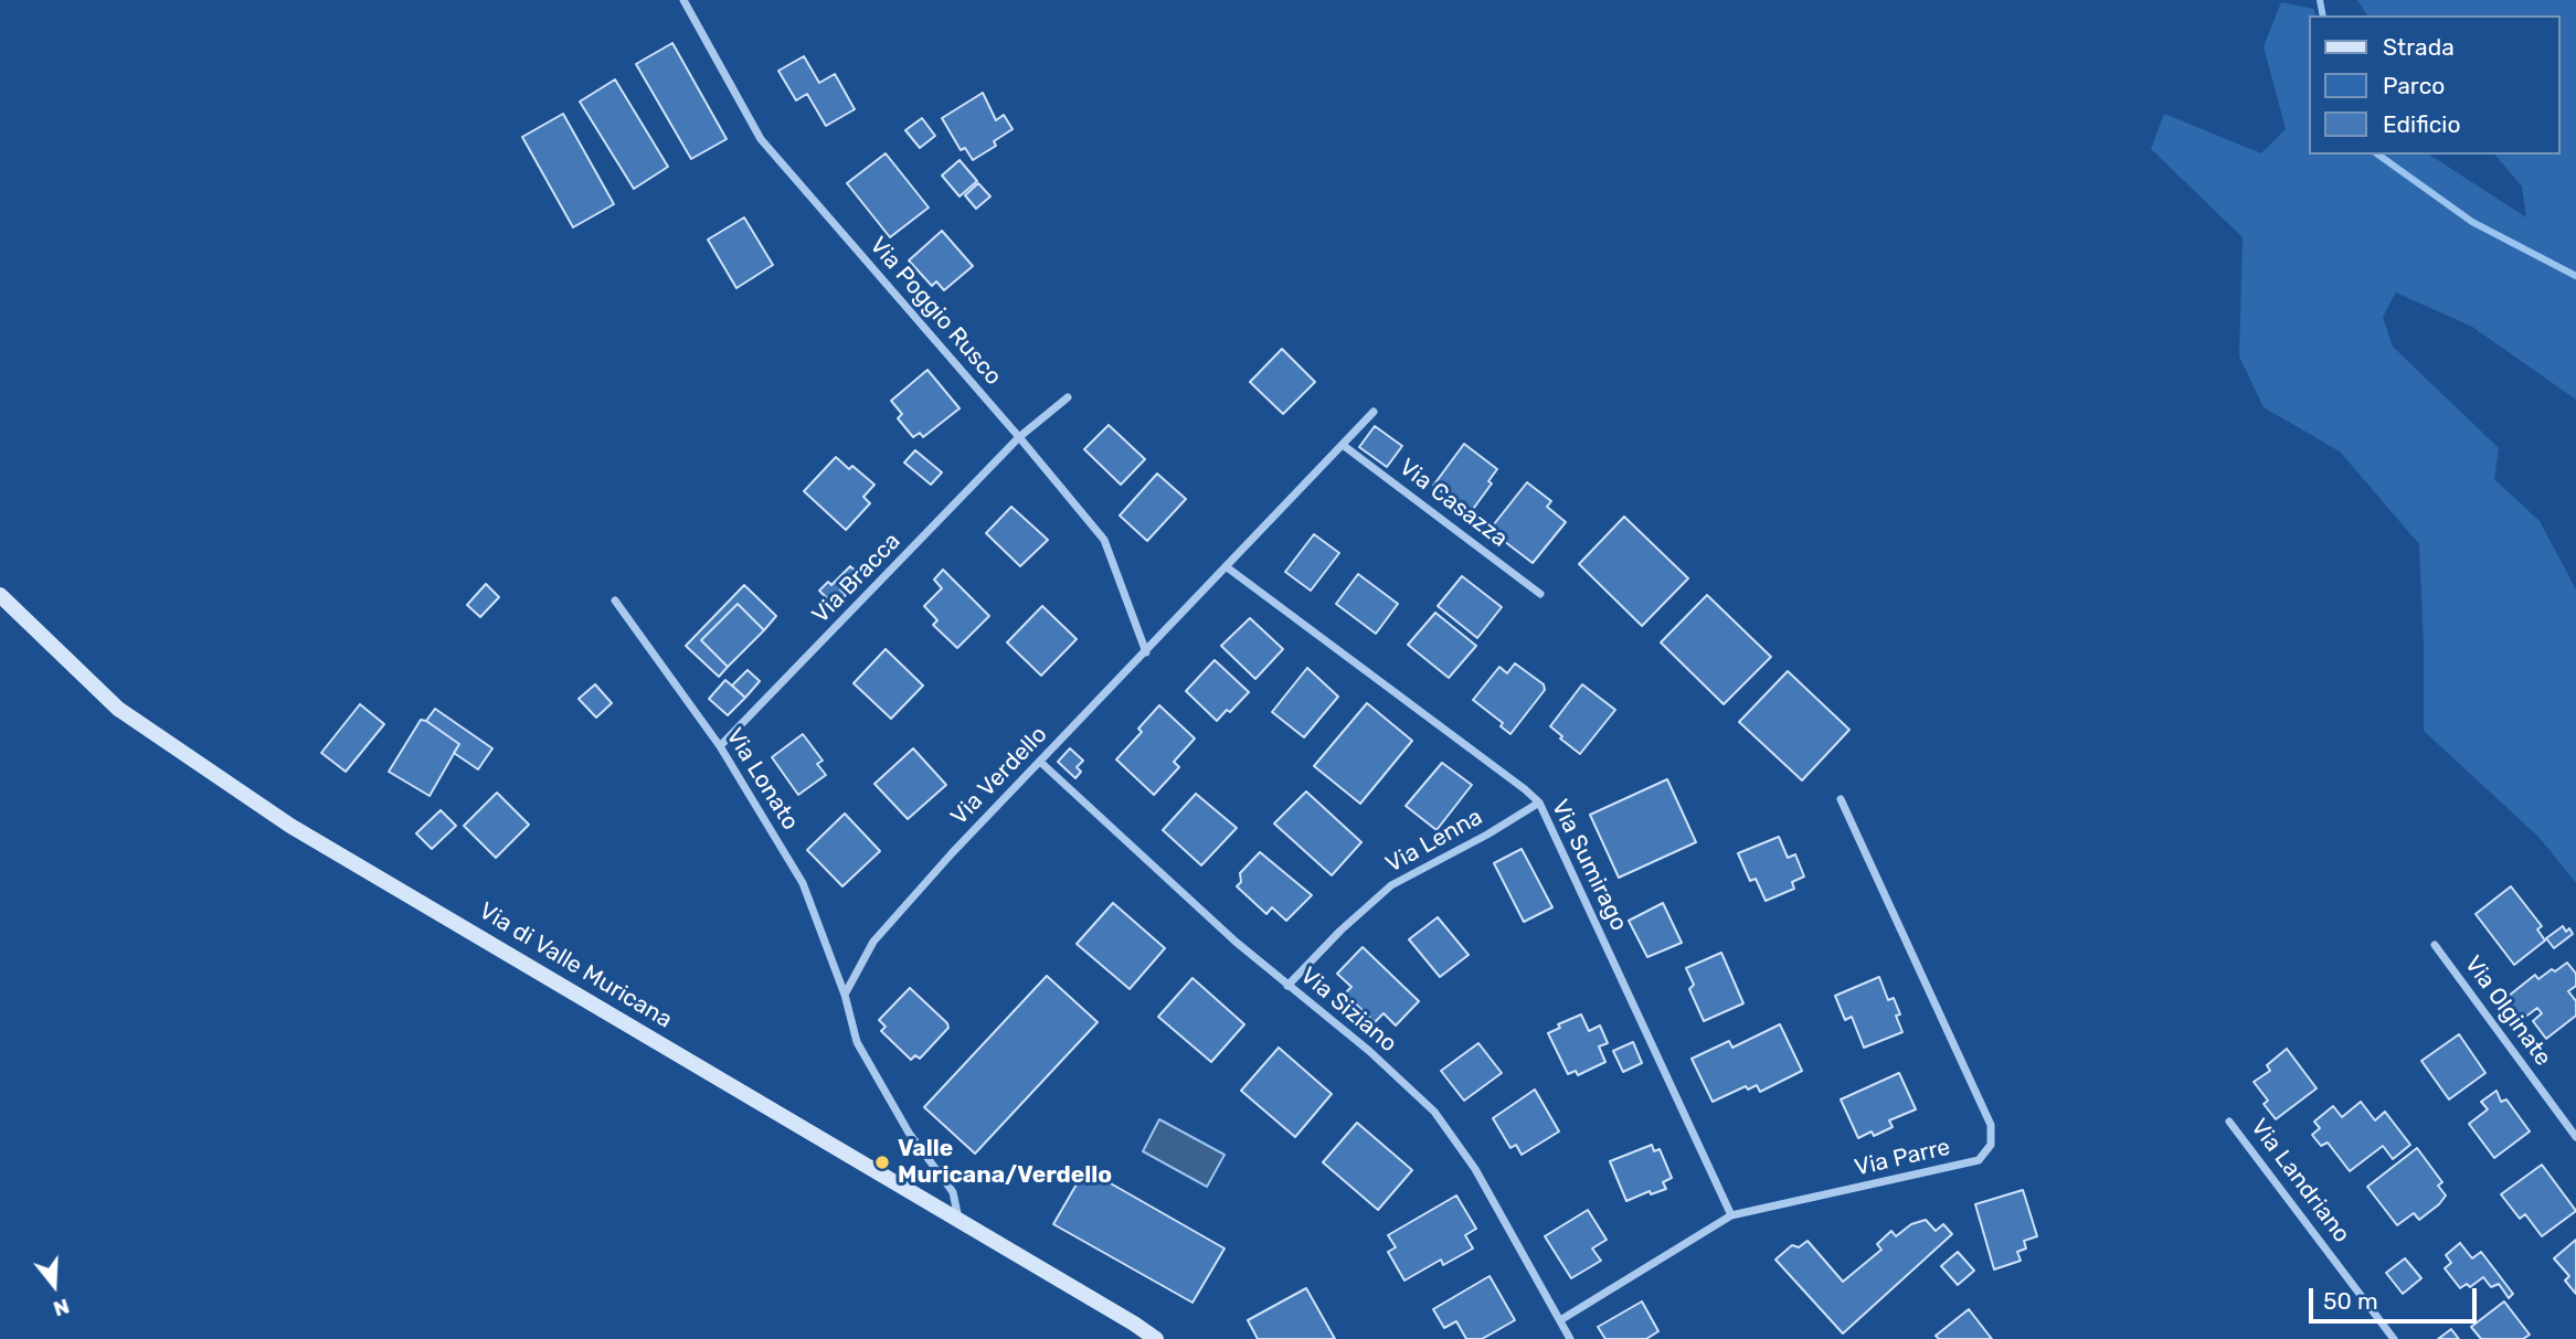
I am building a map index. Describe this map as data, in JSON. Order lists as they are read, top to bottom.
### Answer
{
  "streets": {
    "street": [
      "Via Poggio Rusco",
      "Via Casazza",
      "Via Bracca",
      "Via Verdello",
      "Via Lonato",
      "Via Lenna",
      "Via Sumirago",
      "Via di Valle Muricana",
      "Via Siziano",
      "Via Olginate",
      "Via Parre",
      "Via Landriano"
    ]
  },
  "crossings": [
    ["Via Poggio Rusco", "Via Bracca"],
    ["Via Poggio Rusco", "Via Verdello"],
    ["Via Casazza", "Via Verdello"],
    ["Via Bracca", "Via Lonato"],
    ["Via Verdello", "Via Lonato"],
    ["Via Verdello", "Via Sumirago"],
    ["Via Verdello", "Via Siziano"],
    ["Via Lenna", "Via Sumirago"],
    ["Via Lenna", "Via Siziano"],
    ["Via Sumirago", "Via Parre"],
    ["Via Siziano", "Via Parre"]
  ],
  "places": ["Valle Muricana/Verdello"],
  "legend": ["Strada", "Parco", "Edificio"],
  "scale_bar": "50 m",
  "north": "bottom"
}
